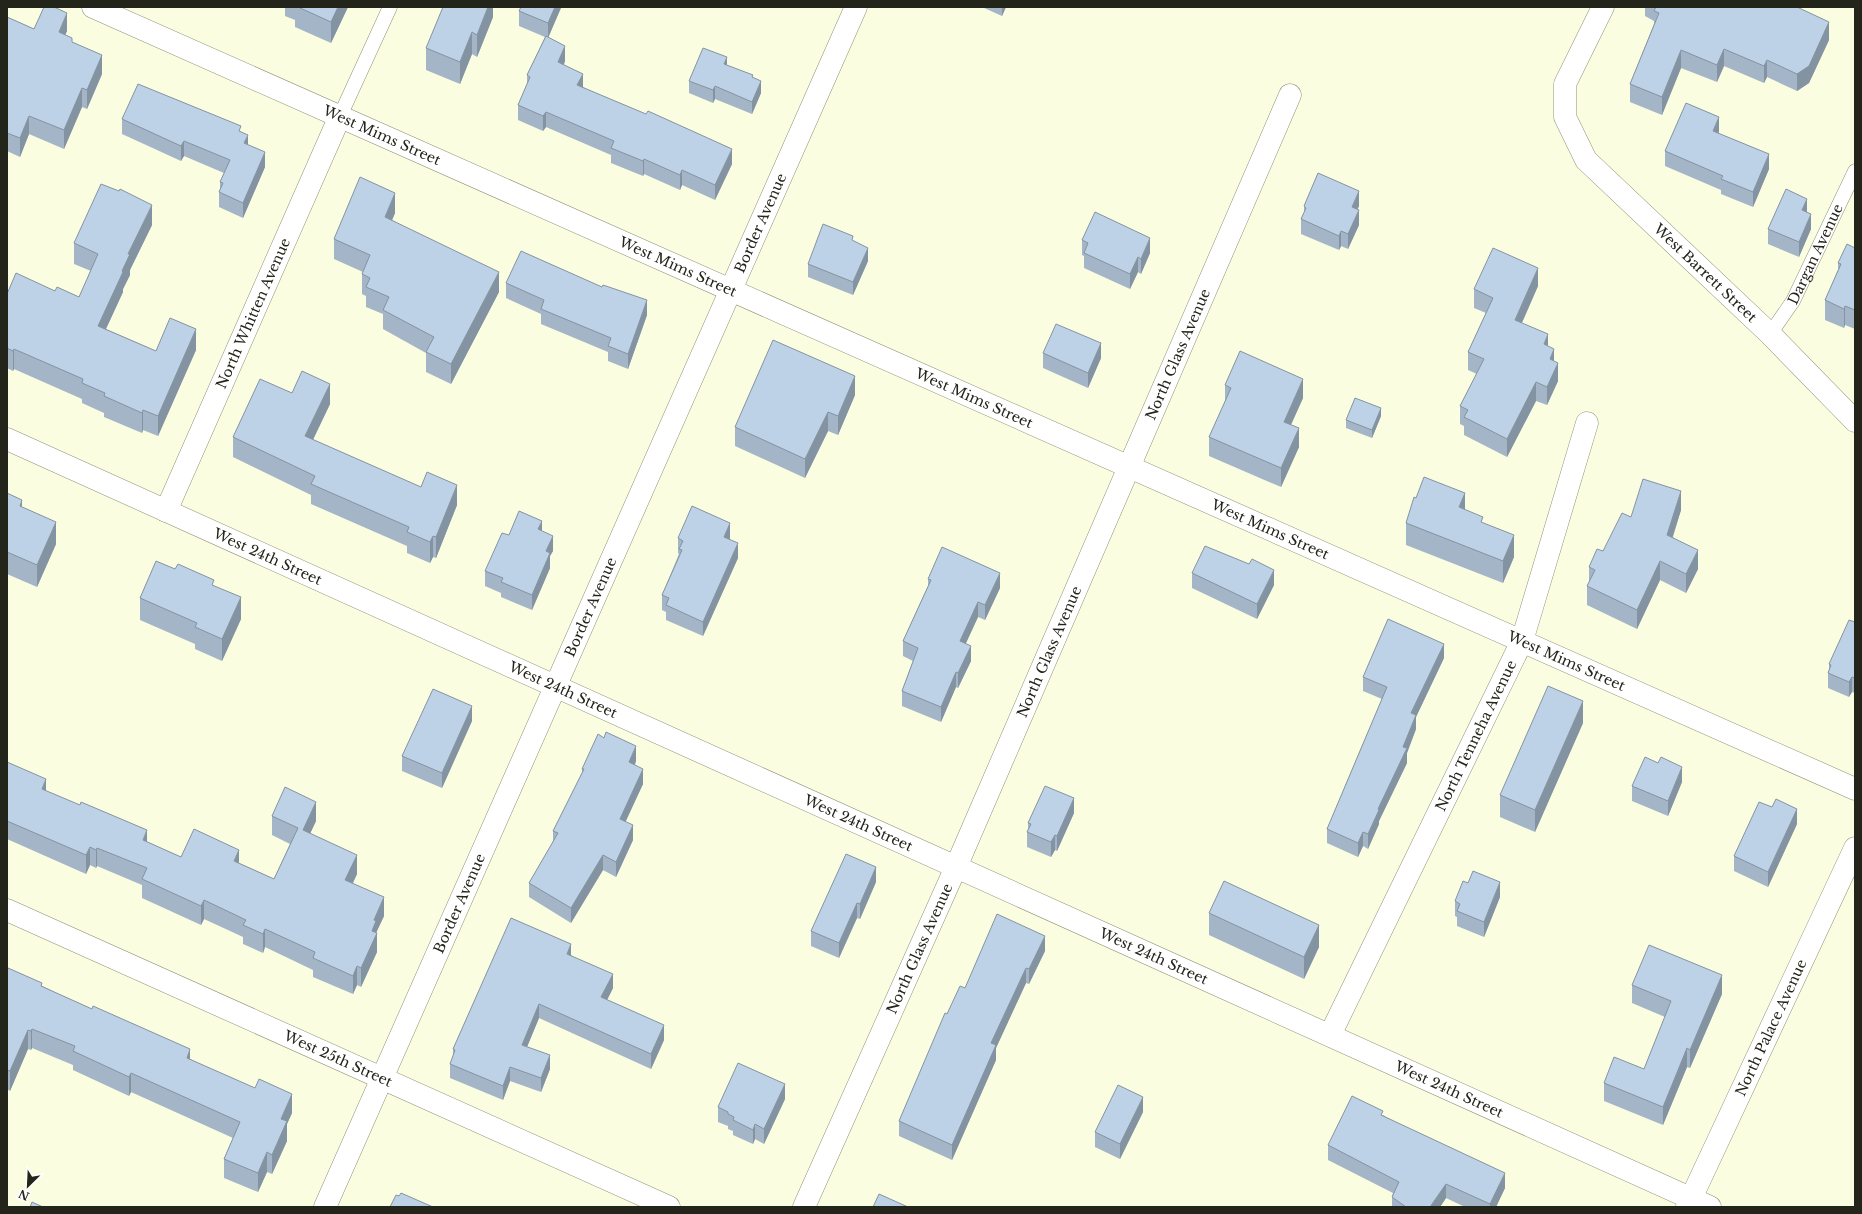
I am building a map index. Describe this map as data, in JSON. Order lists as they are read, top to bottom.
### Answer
{
  "streets": {
    "street": [
      "West Mims Street",
      "Border Avenue",
      "West Barrett Street",
      "North Whitten Avenue",
      "North Glass Avenue",
      "West 24th Street",
      "North Tenneha Avenue",
      "North Palace Avenue",
      "West 25th Street"
    ],
    "lane": ["Dargan Avenue"]
  },
  "crossings": [
    ["West Mims Street", "Border Avenue"],
    ["West Mims Street", "North Whitten Avenue"],
    ["West Mims Street", "North Glass Avenue"],
    ["West Mims Street", "North Tenneha Avenue"],
    ["Border Avenue", "West 24th Street"],
    ["Border Avenue", "West 25th Street"],
    ["Dargan Avenue", "West Barrett Street"],
    ["North Whitten Avenue", "West 24th Street"],
    ["North Glass Avenue", "West 24th Street"],
    ["West 24th Street", "North Tenneha Avenue"],
    ["West 24th Street", "North Palace Avenue"]
  ],
  "north": "bottom left"
}
